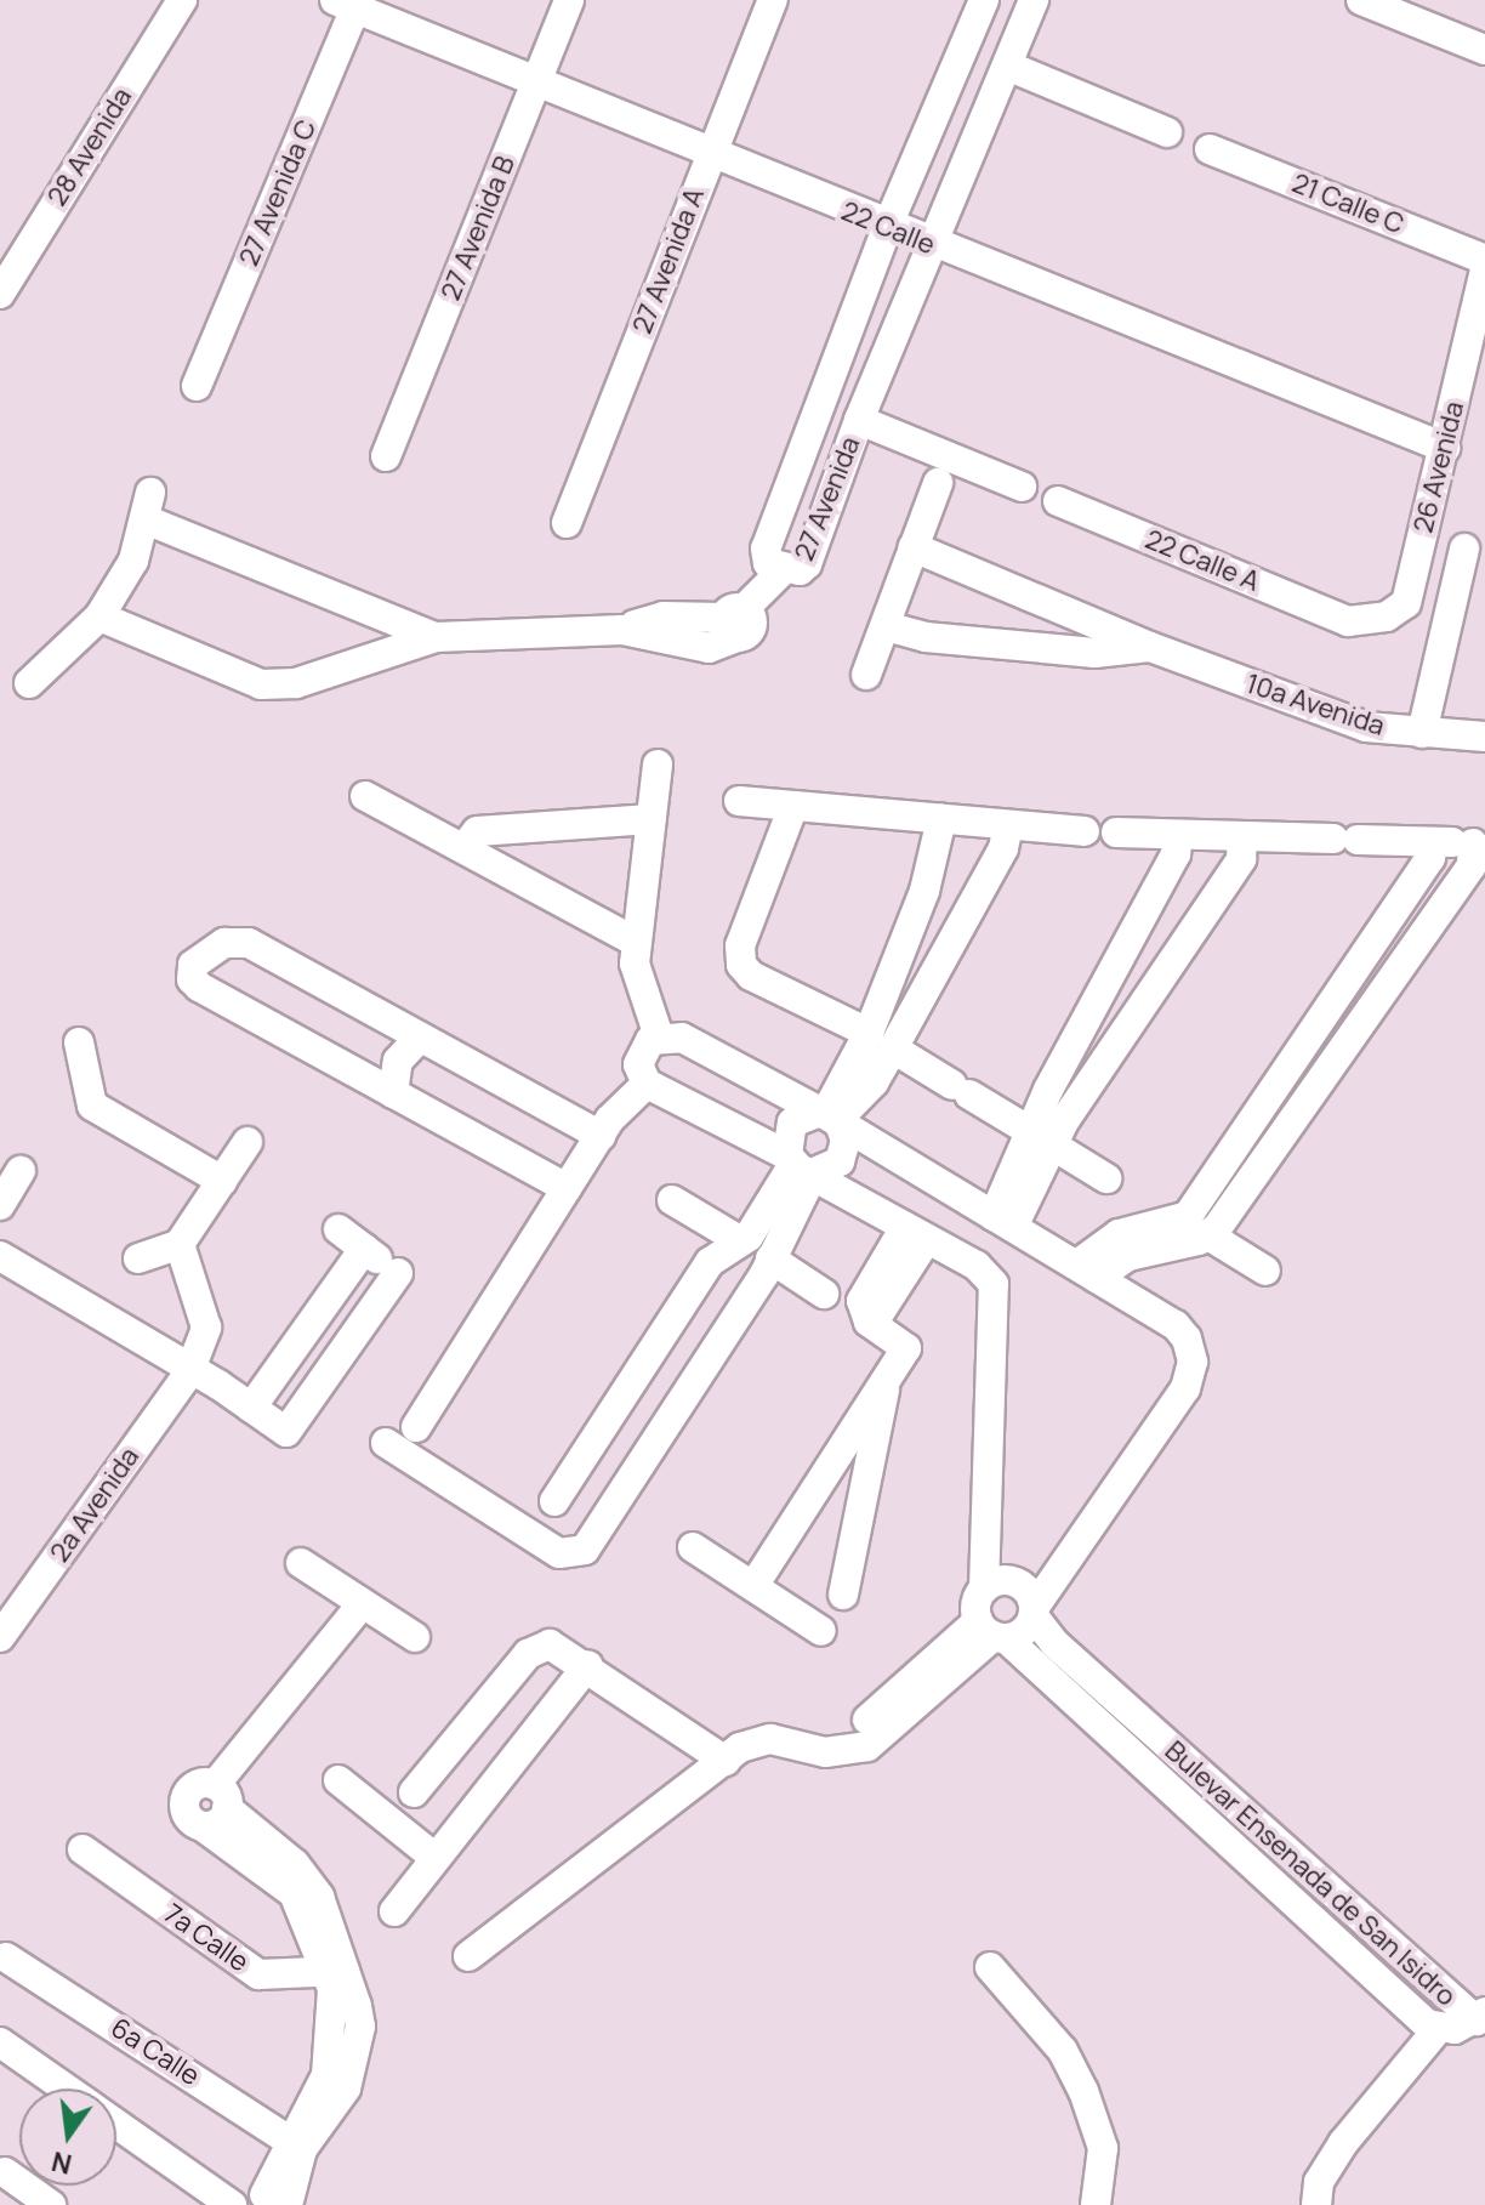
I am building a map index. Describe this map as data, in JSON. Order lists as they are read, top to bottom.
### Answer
{
  "streets": {
    "street": [
      "28 Avenida",
      "27 Avenida C",
      "21 Calle C",
      "27 Avenida B",
      "22 Calle",
      "27 Avenida A",
      "26 Avenida",
      "27 Avenida",
      "22 Calle A",
      "10a Avenida",
      "2a Avenida",
      "Bulevar Ensenada de San Isidro",
      "7a Calle",
      "6a Calle"
    ]
  },
  "crossings": [
    ["27 Avenida C", "22 Calle"],
    ["27 Avenida B", "22 Calle"],
    ["22 Calle", "27 Avenida A"],
    ["22 Calle", "26 Avenida"],
    ["22 Calle", "27 Avenida"],
    ["26 Avenida", "22 Calle A"]
  ],
  "north": "bottom"
}
